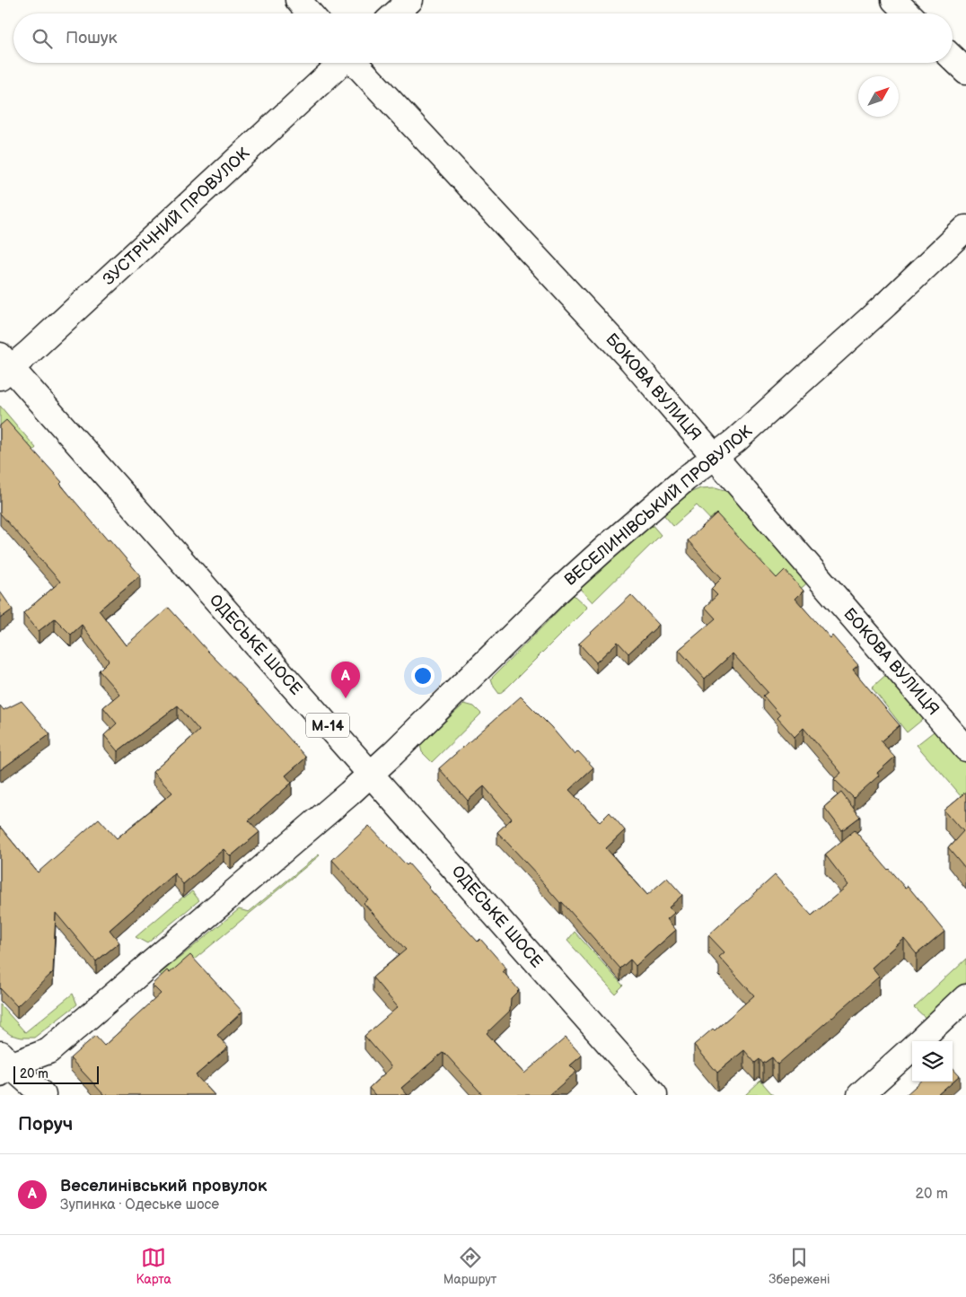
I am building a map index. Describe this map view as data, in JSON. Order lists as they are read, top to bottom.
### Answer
{
  "streets": {
    "main road": [
      "ЗУСТРІЧНИЙ ПРОВУЛОК",
      "БОКОВА ВУЛИЦЯ",
      "ВЕСЕЛИНІВСЬКИЙ ПРОВУЛОК",
      "ОДЕСЬКЕ ШОСЕ",
      "М-14"
    ]
  },
  "crossings": [
    ["ЗУСТРІЧНИЙ ПРОВУЛОК", "ОДЕСЬКЕ ШОСЕ"],
    ["БОКОВА ВУЛИЦЯ", "ВЕСЕЛИНІВСЬКИЙ ПРОВУЛОК"],
    ["ВЕСЕЛИНІВСЬКИЙ ПРОВУЛОК", "ОДЕСЬКЕ ШОСЕ"]
  ],
  "scale_bar": "20 m",
  "north": "top right",
  "page": {
    "search": "Пошук",
    "pins": "A",
    "scale": "20 m",
    "heading": "Поруч",
    "list": [
      {
        "mark": "A",
        "name": "Веселинівський провулок",
        "note": "Зупинка · Одеське шосе",
        "value": "20 m"
      }
    ],
    "nav": ["Карта", "Маршрут", "Збережені"]
  }
}
